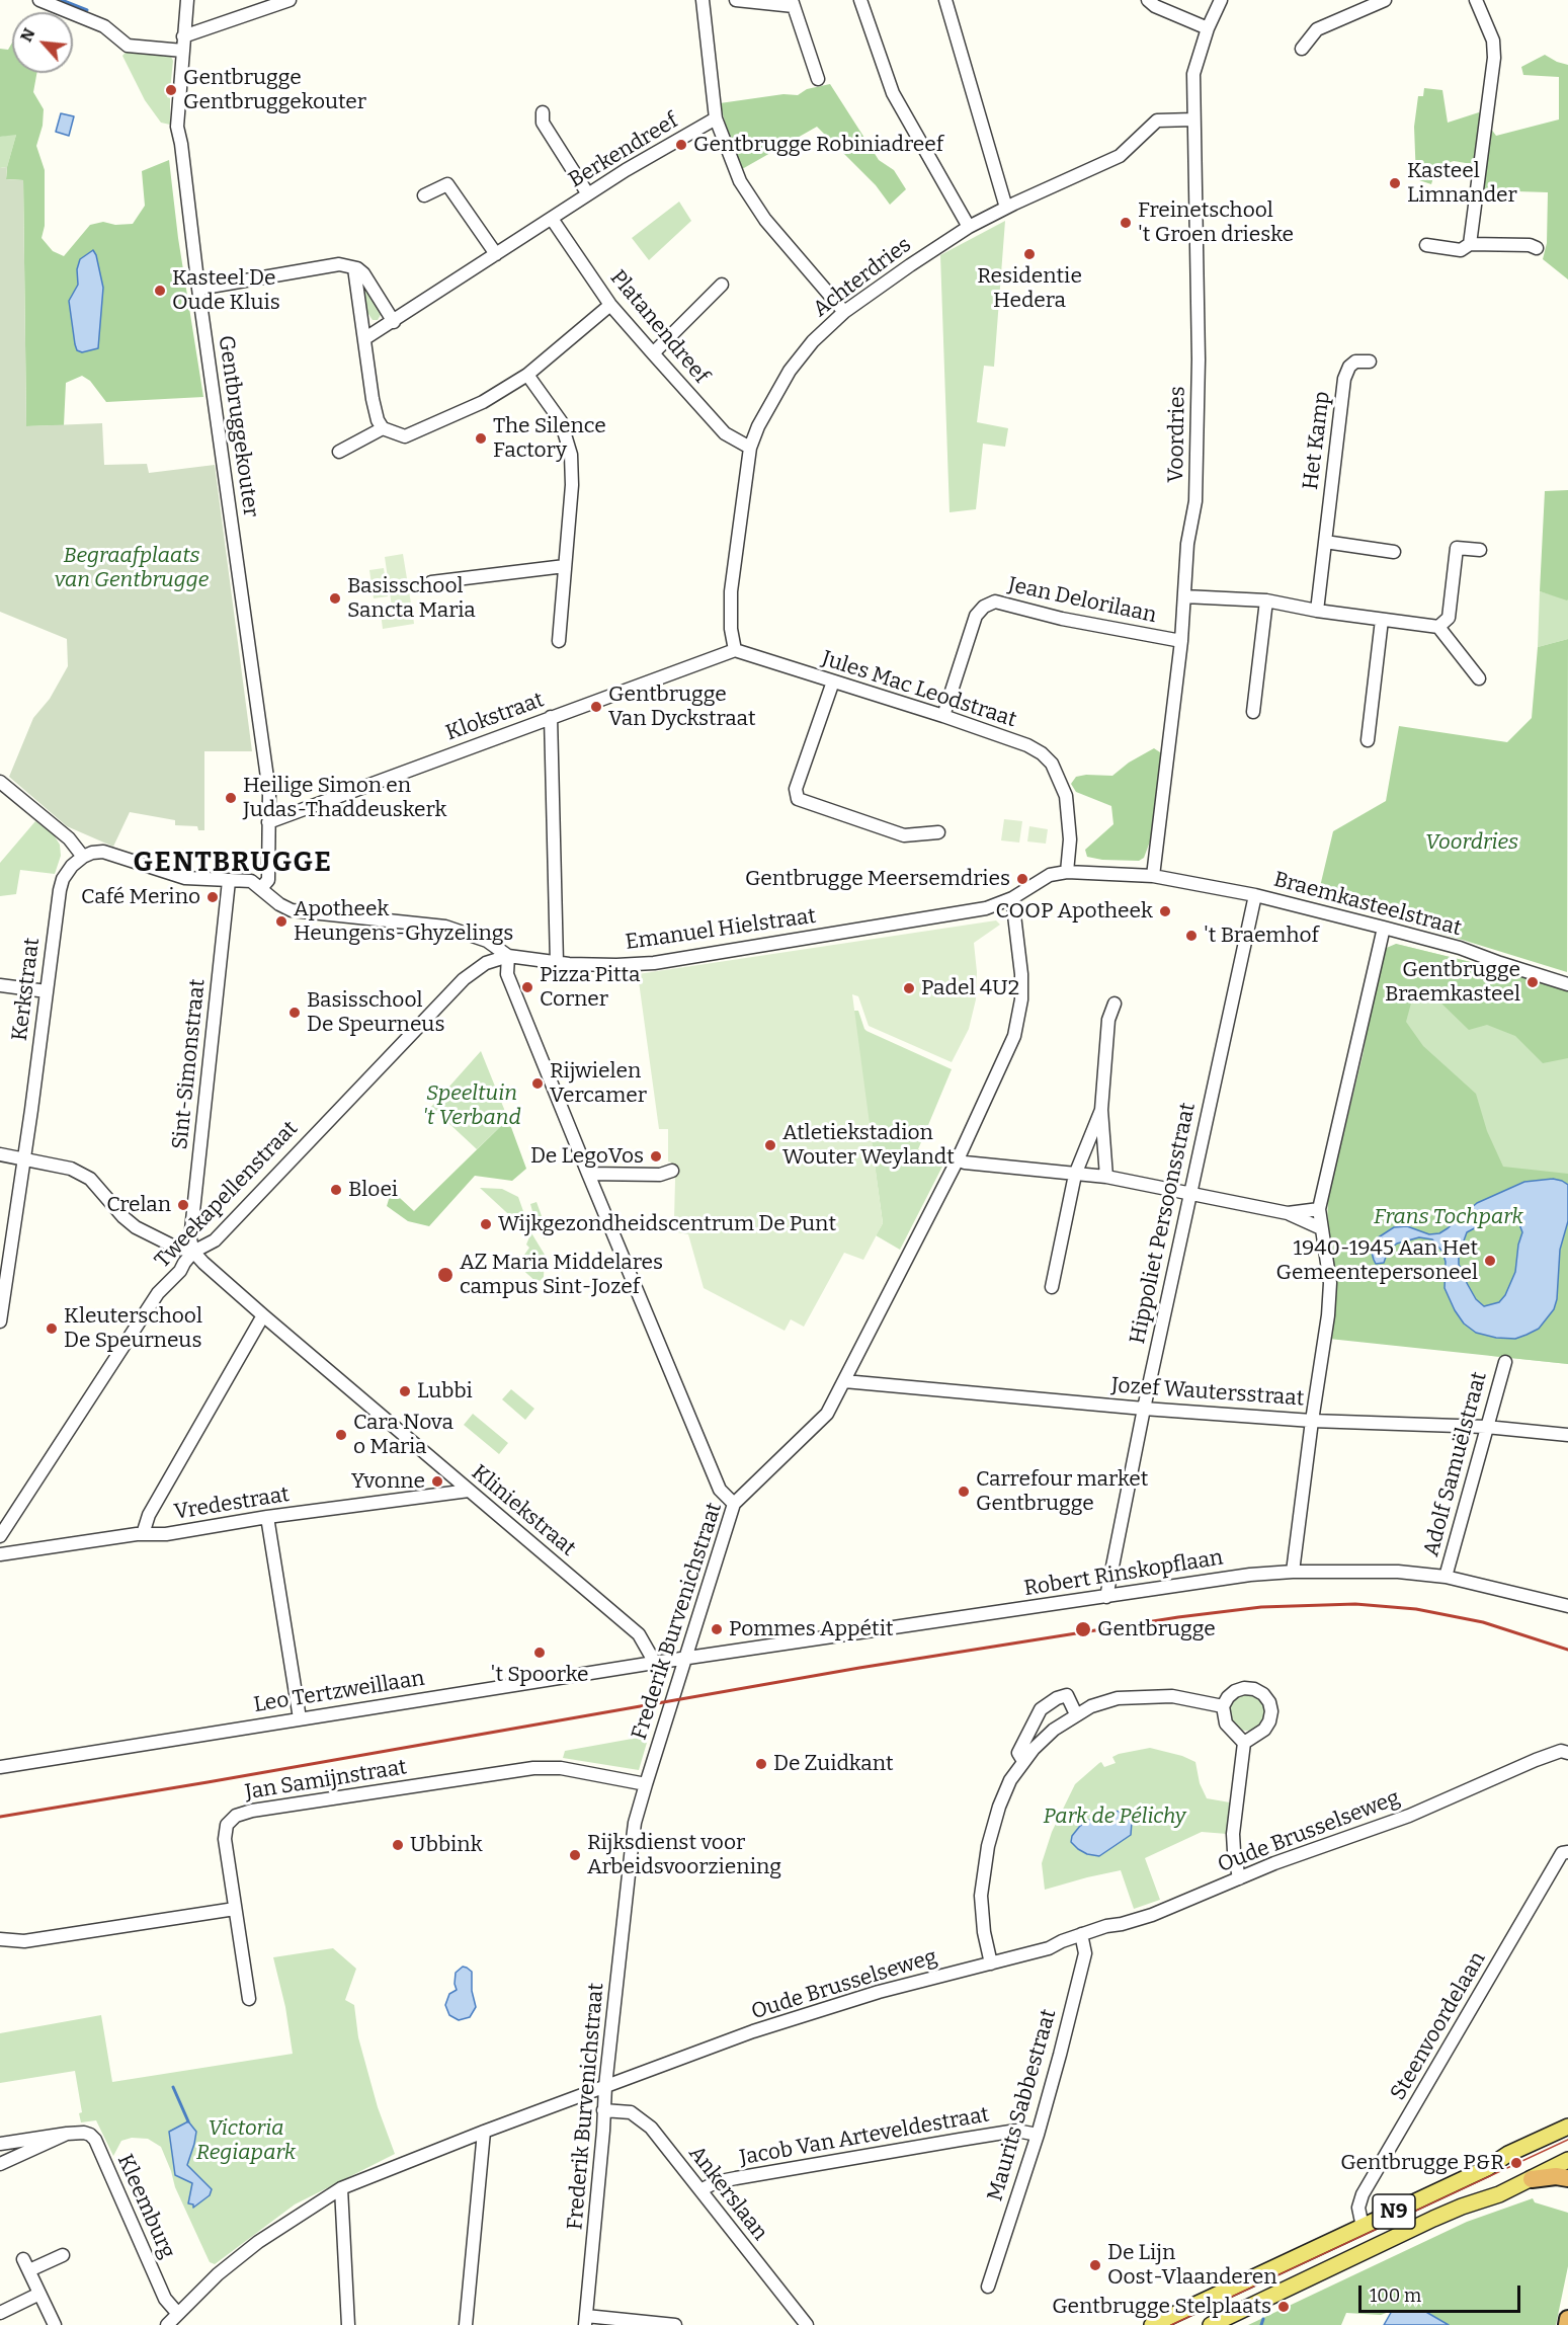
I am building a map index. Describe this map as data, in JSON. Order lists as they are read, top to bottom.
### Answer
{
  "streets": {
    "highway": ["N9"],
    "street": [
      "Berkendreef",
      "Achterdries",
      "Platanendreef",
      "Gentbruggekouter",
      "Voordries",
      "Het Kamp",
      "Jean Delorilaan",
      "Jules Mac Leodstraat",
      "Klokstraat",
      "Braemkasteelstraat",
      "Emanuel Hielstraat",
      "Kerkstraat",
      "Sint-Simonstraat",
      "Tweekapellenstraat",
      "Hippoliet Persoonsstraat",
      "Jozef Wautersstraat",
      "Adolf Samuëlstraat",
      "Vredestraat",
      "Kliniekstraat",
      "Robert Rinskopflaan",
      "Frederik Burvenichstraat",
      "Leo Tertzweillaan",
      "Jan Samijnstraat",
      "Oude Brusselseweg",
      "Steenvoordelaan",
      "Maurits Sabbestraat",
      "Jacob Van Arteveldestraat",
      "Ankerslaan",
      "Kleemburg"
    ]
  },
  "crossings": [
    ["Berkendreef", "Platanendreef"],
    ["Achterdries", "Platanendreef"],
    ["Achterdries", "Voordries"],
    ["Achterdries", "Jules Mac Leodstraat"],
    ["Achterdries", "Klokstraat"],
    ["Gentbruggekouter", "Klokstraat"],
    ["Gentbruggekouter", "Emanuel Hielstraat"],
    ["Voordries", "Jean Delorilaan"],
    ["Voordries", "Braemkasteelstraat"],
    ["Jean Delorilaan", "Jules Mac Leodstraat"],
    ["Jules Mac Leodstraat", "Klokstraat"],
    ["Jules Mac Leodstraat", "Braemkasteelstraat"],
    ["Jules Mac Leodstraat", "Emanuel Hielstraat"],
    ["Braemkasteelstraat", "Emanuel Hielstraat"],
    ["Braemkasteelstraat", "Hippoliet Persoonsstraat"],
    ["Emanuel Hielstraat", "Kerkstraat"],
    ["Emanuel Hielstraat", "Sint-Simonstraat"],
    ["Emanuel Hielstraat", "Tweekapellenstraat"],
    ["Emanuel Hielstraat", "Frederik Burvenichstraat"],
    ["Sint-Simonstraat", "Tweekapellenstraat"],
    ["Sint-Simonstraat", "Kliniekstraat"],
    ["Tweekapellenstraat", "Kliniekstraat"],
    ["Hippoliet Persoonsstraat", "Jozef Wautersstraat"],
    ["Hippoliet Persoonsstraat", "Robert Rinskopflaan"],
    ["Jozef Wautersstraat", "Adolf Samuëlstraat"],
    ["Jozef Wautersstraat", "Frederik Burvenichstraat"],
    ["Adolf Samuëlstraat", "Robert Rinskopflaan"],
    ["Vredestraat", "Kliniekstraat"],
    ["Kliniekstraat", "Leo Tertzweillaan"],
    ["Robert Rinskopflaan", "Frederik Burvenichstraat"],
    ["Robert Rinskopflaan", "Leo Tertzweillaan"],
    ["Frederik Burvenichstraat", "Leo Tertzweillaan"],
    ["Frederik Burvenichstraat", "Jan Samijnstraat"],
    ["Frederik Burvenichstraat", "Oude Brusselseweg"],
    ["Frederik Burvenichstraat", "Ankerslaan"],
    ["Oude Brusselseweg", "Maurits Sabbestraat"],
    ["Oude Brusselseweg", "Kleemburg"],
    ["Steenvoordelaan", "N9"],
    ["Maurits Sabbestraat", "Jacob Van Arteveldestraat"],
    ["Jacob Van Arteveldestraat", "Ankerslaan"]
  ],
  "districts": ["GENTBRUGGE"],
  "parks": [
    "Begraafplaats van Gentbrugge",
    "Voordries",
    "Speeltuin 't Verband",
    "Frans Tochpark",
    "Park de Pélichy",
    "Victoria Regiapark"
  ],
  "places": [
    "Gentbrugge Gentbruggekouter",
    "Gentbrugge Robiniadreef",
    "Kasteel Limnander",
    "Freinetschool 't Groen drieske",
    "Residentie Hedera",
    "Kasteel De Oude Kluis",
    "The Silence Factory",
    "Basisschool Sancta Maria",
    "Gentbrugge Van Dyckstraat",
    "Heilige Simon en Judas-Thaddeuskerk",
    "Gentbrugge Meersemdries",
    "Café Merino",
    "COOP Apotheek",
    "Apotheek Heungens-Ghyzelings",
    "'t Braemhof",
    "Gentbrugge Braemkasteel",
    "Pizza Pitta Corner",
    "Padel 4U2",
    "Basisschool De Speurneus",
    "Rijwielen Vercamer",
    "Atletiekstadion Wouter Weylandt",
    "De LegoVos",
    "Bloei",
    "Crelan",
    "Wijkgezondheidscentrum De Punt",
    "1940-1945 Aan Het Gemeentepersoneel",
    "AZ Maria Middelares campus Sint-Jozef",
    "Kleuterschool De Speurneus",
    "Lubbi",
    "Cara Nova o Maria",
    "Yvonne",
    "Carrefour market Gentbrugge",
    "Pommes Appétit",
    "Gentbrugge",
    "'t Spoorke",
    "De Zuidkant",
    "Ubbink",
    "Rijksdienst voor Arbeidsvoorziening",
    "Gentbrugge P&R",
    "De Lijn Oost-Vlaanderen",
    "Gentbrugge Stelplaats"
  ],
  "scale_bar": "100 m",
  "north": "top left"
}
